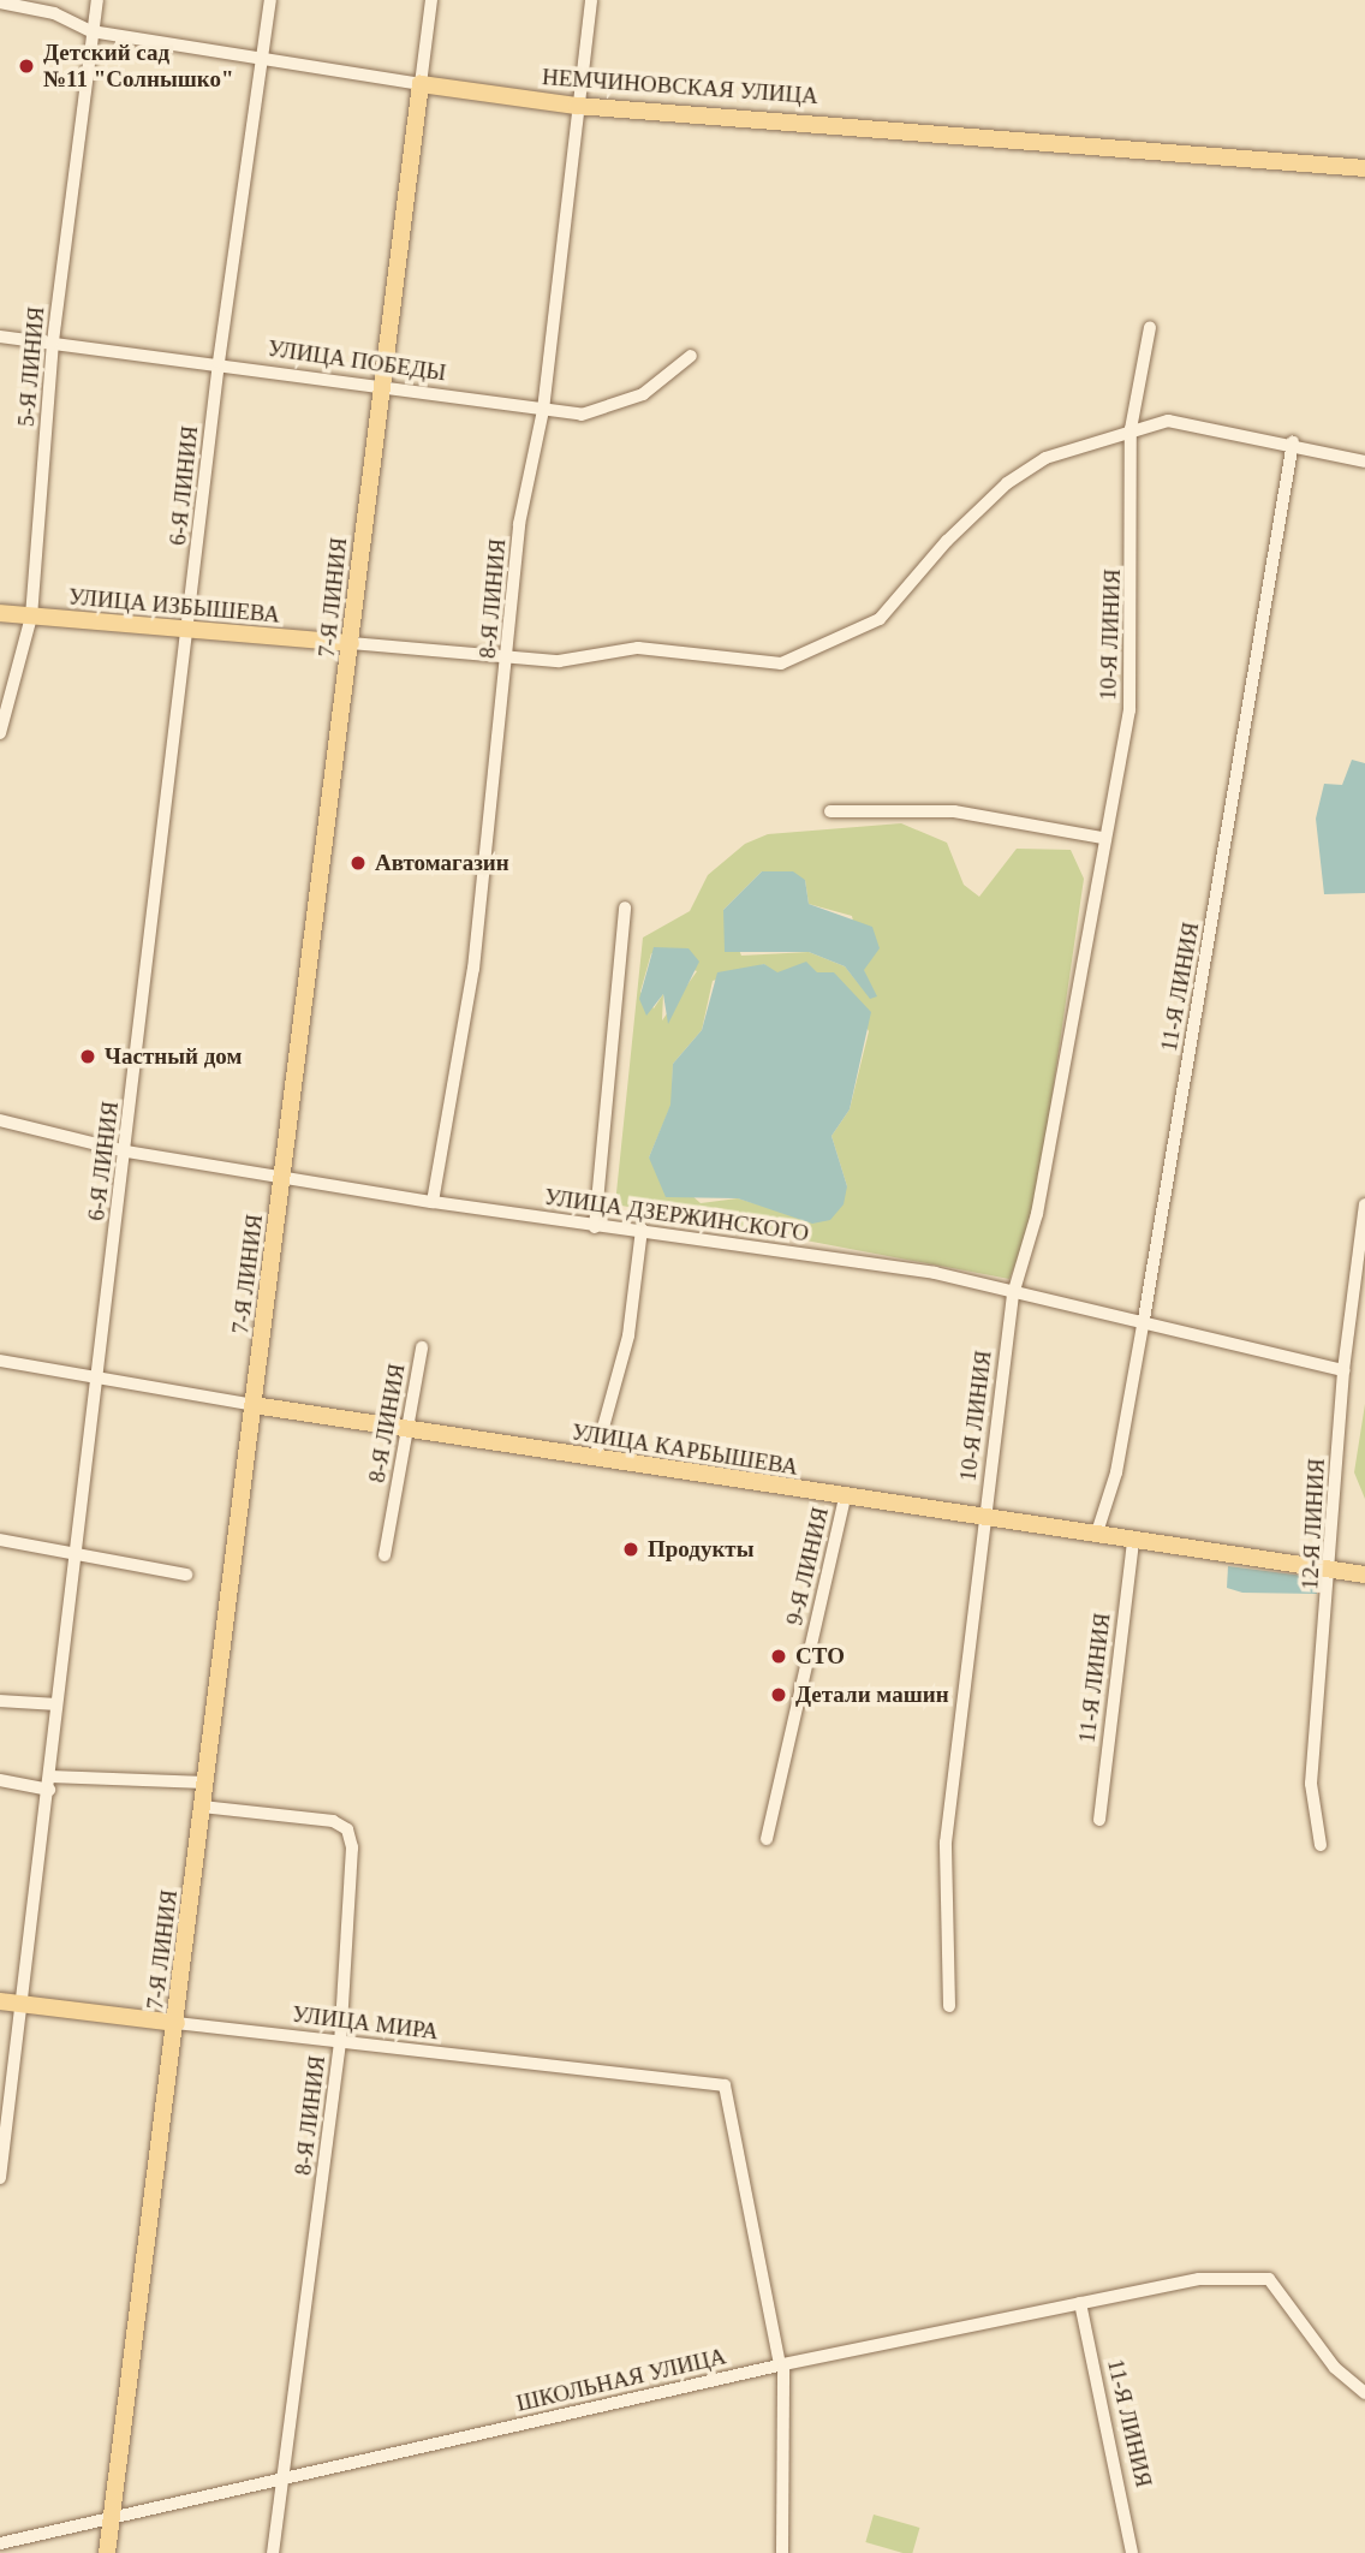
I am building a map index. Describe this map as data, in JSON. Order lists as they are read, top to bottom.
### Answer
{
  "streets": {
    "main road": [
      "НЕМЧИНОВСКАЯ УЛИЦА",
      "7-Я ЛИНИЯ",
      "УЛИЦА ИЗБЫШЕВА",
      "УЛИЦА КАРБЫШЕВА",
      "УЛИЦА МИРА"
    ],
    "street": [
      "УЛИЦА ПОБЕДЫ",
      "5-Я ЛИНИЯ",
      "6-Я ЛИНИЯ",
      "8-Я ЛИНИЯ",
      "10-Я ЛИНИЯ",
      "11-Я ЛИНИЯ",
      "УЛИЦА ДЗЕРЖИНСКОГО",
      "12-Я ЛИНИЯ",
      "9-Я ЛИНИЯ",
      "ШКОЛЬНАЯ УЛИЦА"
    ]
  },
  "crossings": [
    ["НЕМЧИНОВСКАЯ УЛИЦА", "5-Я ЛИНИЯ"],
    ["НЕМЧИНОВСКАЯ УЛИЦА", "6-Я ЛИНИЯ"],
    ["НЕМЧИНОВСКАЯ УЛИЦА", "7-Я ЛИНИЯ"],
    ["НЕМЧИНОВСКАЯ УЛИЦА", "8-Я ЛИНИЯ"],
    ["УЛИЦА ПОБЕДЫ", "5-Я ЛИНИЯ"],
    ["УЛИЦА ПОБЕДЫ", "6-Я ЛИНИЯ"],
    ["УЛИЦА ПОБЕДЫ", "7-Я ЛИНИЯ"],
    ["УЛИЦА ПОБЕДЫ", "8-Я ЛИНИЯ"],
    ["5-Я ЛИНИЯ", "УЛИЦА ИЗБЫШЕВА"],
    ["6-Я ЛИНИЯ", "УЛИЦА ИЗБЫШЕВА"],
    ["6-Я ЛИНИЯ", "УЛИЦА ДЗЕРЖИНСКОГО"],
    ["6-Я ЛИНИЯ", "УЛИЦА КАРБЫШЕВА"],
    ["6-Я ЛИНИЯ", "УЛИЦА МИРА"],
    ["7-Я ЛИНИЯ", "8-Я ЛИНИЯ"],
    ["7-Я ЛИНИЯ", "УЛИЦА ИЗБЫШЕВА"],
    ["7-Я ЛИНИЯ", "УЛИЦА ДЗЕРЖИНСКОГО"],
    ["7-Я ЛИНИЯ", "УЛИЦА КАРБЫШЕВА"],
    ["7-Я ЛИНИЯ", "УЛИЦА МИРА"],
    ["7-Я ЛИНИЯ", "ШКОЛЬНАЯ УЛИЦА"],
    ["8-Я ЛИНИЯ", "УЛИЦА ИЗБЫШЕВА"],
    ["8-Я ЛИНИЯ", "УЛИЦА ДЗЕРЖИНСКОГО"],
    ["8-Я ЛИНИЯ", "УЛИЦА КАРБЫШЕВА"],
    ["8-Я ЛИНИЯ", "УЛИЦА МИРА"],
    ["8-Я ЛИНИЯ", "ШКОЛЬНАЯ УЛИЦА"],
    ["УЛИЦА ИЗБЫШЕВА", "10-Я ЛИНИЯ"],
    ["УЛИЦА ИЗБЫШЕВА", "11-Я ЛИНИЯ"],
    ["10-Я ЛИНИЯ", "УЛИЦА ДЗЕРЖИНСКОГО"],
    ["10-Я ЛИНИЯ", "УЛИЦА КАРБЫШЕВА"],
    ["11-Я ЛИНИЯ", "УЛИЦА ДЗЕРЖИНСКОГО"],
    ["11-Я ЛИНИЯ", "УЛИЦА КАРБЫШЕВА"],
    ["11-Я ЛИНИЯ", "ШКОЛЬНАЯ УЛИЦА"],
    ["УЛИЦА ДЗЕРЖИНСКОГО", "12-Я ЛИНИЯ"],
    ["УЛИЦА КАРБЫШЕВА", "12-Я ЛИНИЯ"],
    ["УЛИЦА КАРБЫШЕВА", "9-Я ЛИНИЯ"],
    ["УЛИЦА МИРА", "ШКОЛЬНАЯ УЛИЦА"]
  ],
  "places": [
    "Детский сад №11 \"Солнышко\"",
    "Автомагазин",
    "Частный дом",
    "Продукты",
    "СТО",
    "Детали машин"
  ]
}
